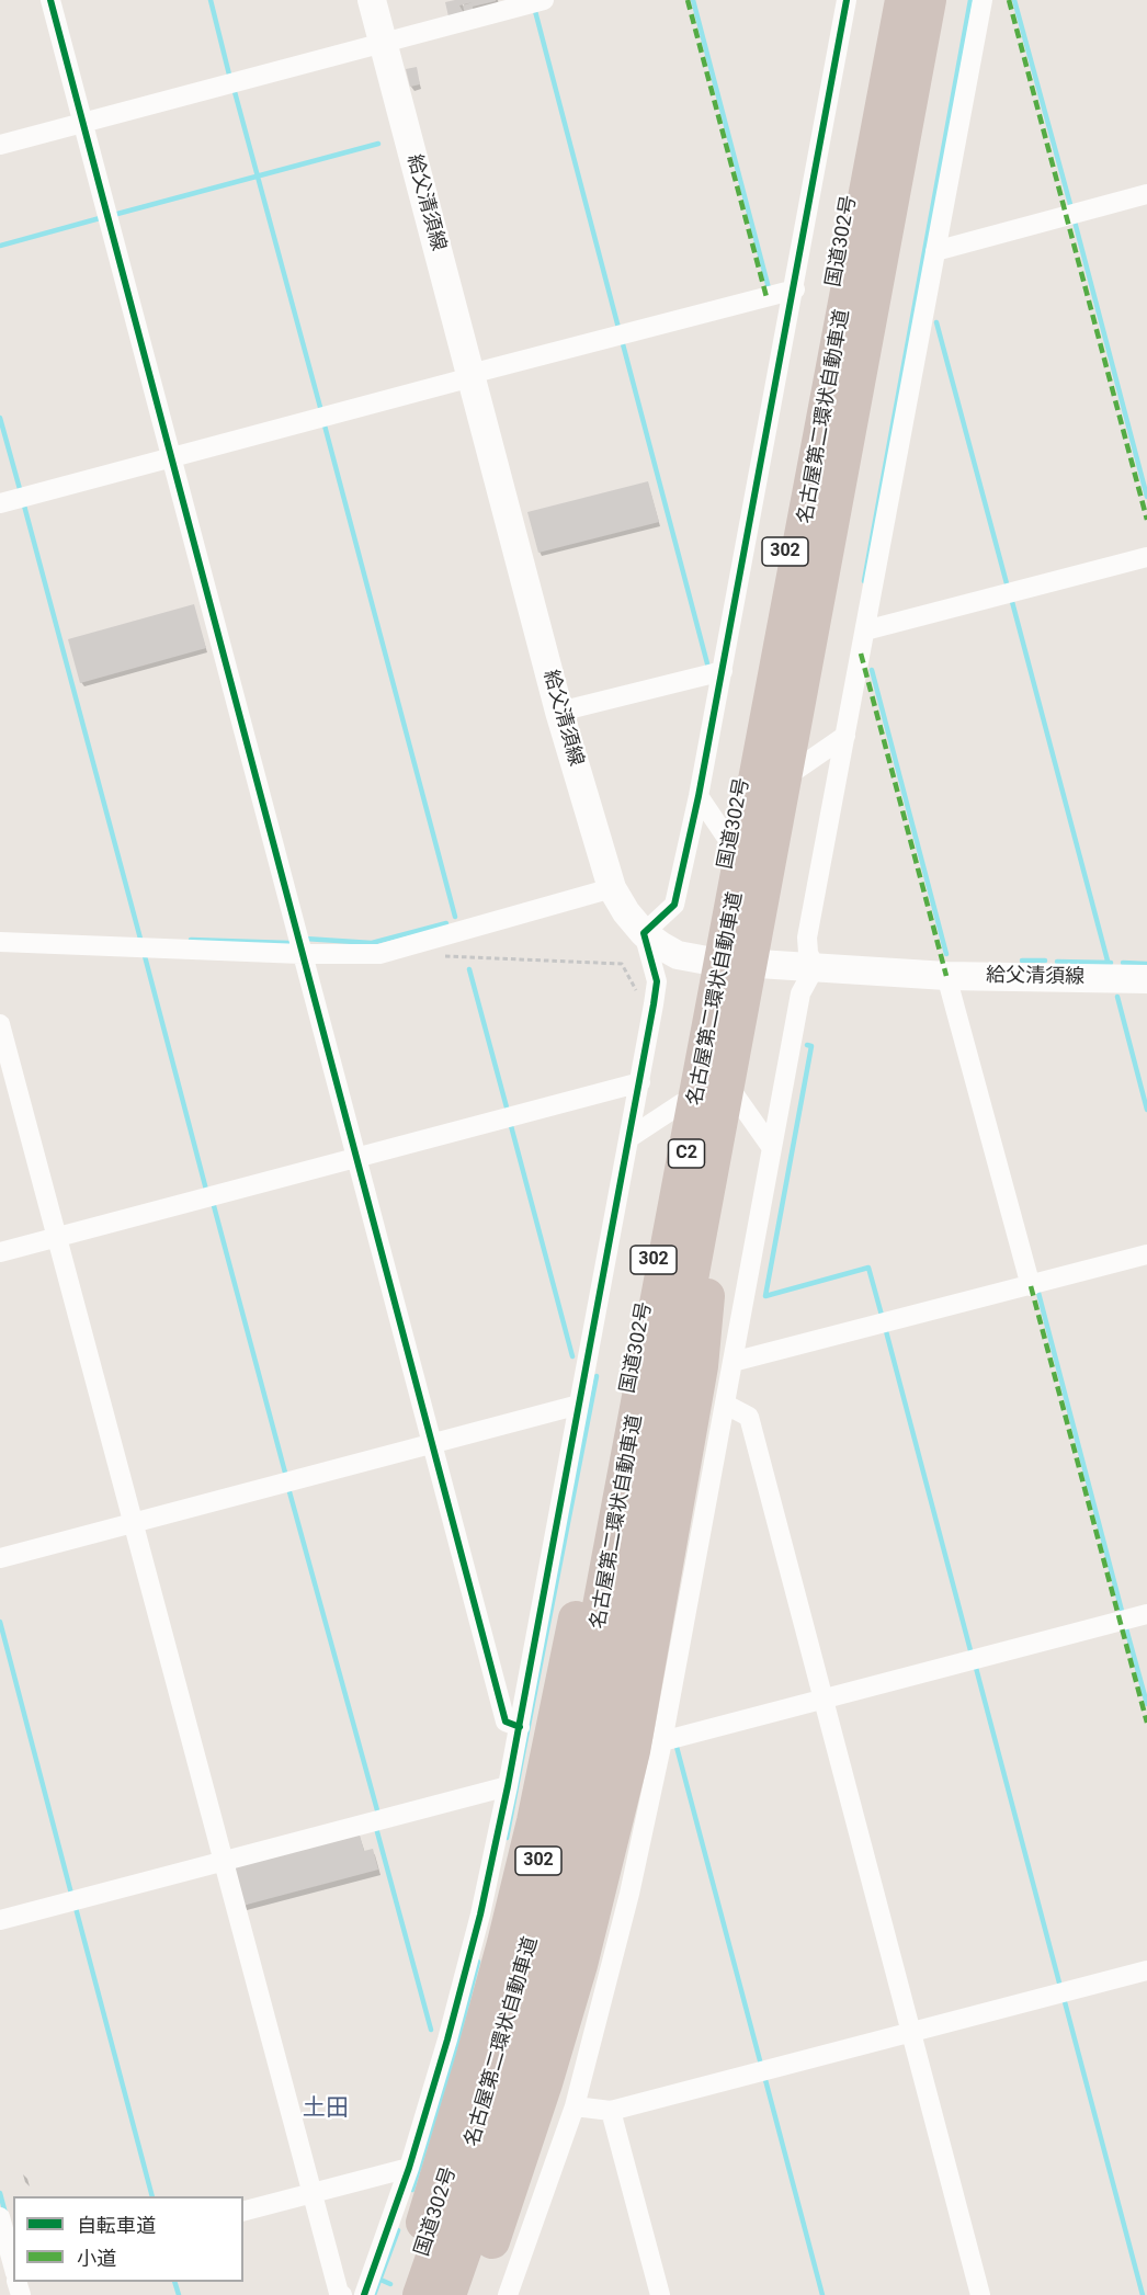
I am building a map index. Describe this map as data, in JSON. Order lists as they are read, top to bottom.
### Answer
{
  "streets": {
    "highway": [
      "国道302号",
      "名古屋第二環状自動車道",
      "302",
      "C2"
    ],
    "main road": ["給父清須線"]
  },
  "crossings": [
    ["給父清須線", "国道302号"]
  ],
  "districts": ["土田"],
  "legend": ["自転車道", "小道"]
}
